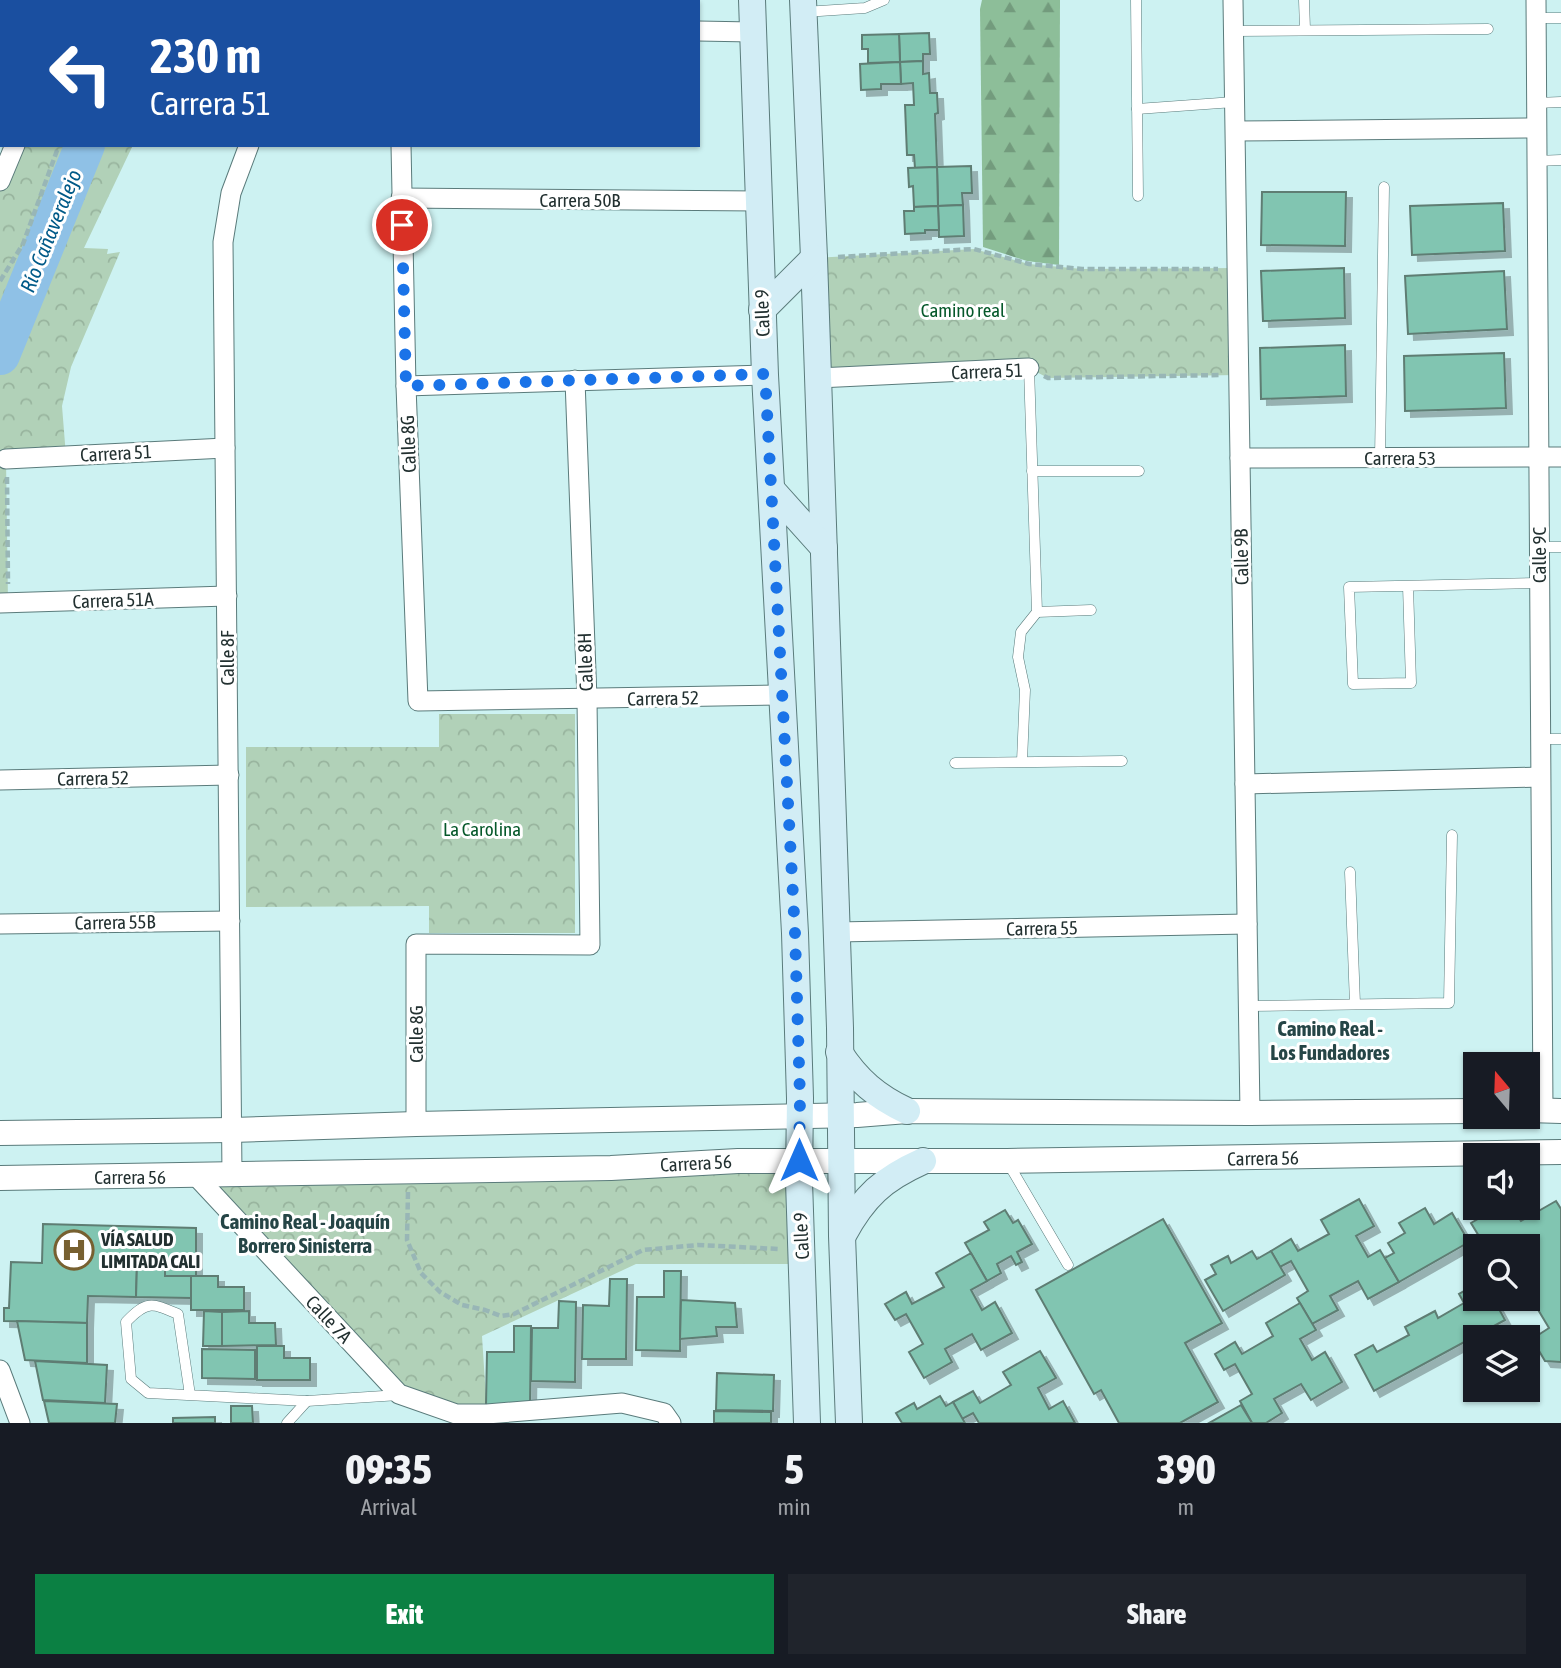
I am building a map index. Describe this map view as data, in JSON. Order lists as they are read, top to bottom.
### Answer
{
  "streets": {
    "main road": ["Calle 9"],
    "street": [
      "Carrera 50B",
      "Carrera 51",
      "Calle 8G",
      "Carrera 53",
      "Calle 9C",
      "Calle 9B",
      "Carrera 51A",
      "Calle 8F",
      "Calle 8H",
      "Carrera 52",
      "Carrera 55B",
      "Carrera 55",
      "Carrera 56",
      "Calle 7A"
    ]
  },
  "crossings": [
    ["Carrera 50B", "Calle 9"],
    ["Carrera 50B", "Calle 8G"],
    ["Calle 9", "Carrera 52"],
    ["Calle 9", "Carrera 56"],
    ["Carrera 51", "Calle 9B"],
    ["Carrera 51", "Calle 8F"],
    ["Calle 8G", "Calle 8H"],
    ["Calle 8G", "Carrera 52"],
    ["Carrera 53", "Calle 9C"],
    ["Carrera 53", "Calle 9B"],
    ["Calle 9B", "Carrera 55"],
    ["Carrera 51A", "Calle 8F"],
    ["Calle 8F", "Carrera 52"],
    ["Calle 8F", "Carrera 55B"],
    ["Calle 8F", "Carrera 56"],
    ["Calle 8H", "Carrera 52"],
    ["Carrera 56", "Calle 7A"]
  ],
  "districts": ["Camino Real - Los Fundadores", "Camino Real - Joaquín Borrero Sinisterra"],
  "water": ["Río Cañaveralejo"],
  "parks": ["Camino real", "La Carolina"],
  "places": {
    "hospital": ["VÍA SALUD LIMITADA CALI"]
  },
  "north": "top",
  "page": {
    "turn": ["230 m", "Carrera 51"],
    "eta": [
      "09:35",
      "Arrival",
      "5",
      "min",
      "390",
      "m"
    ],
    "buttons": ["Exit", "Share"]
  }
}
